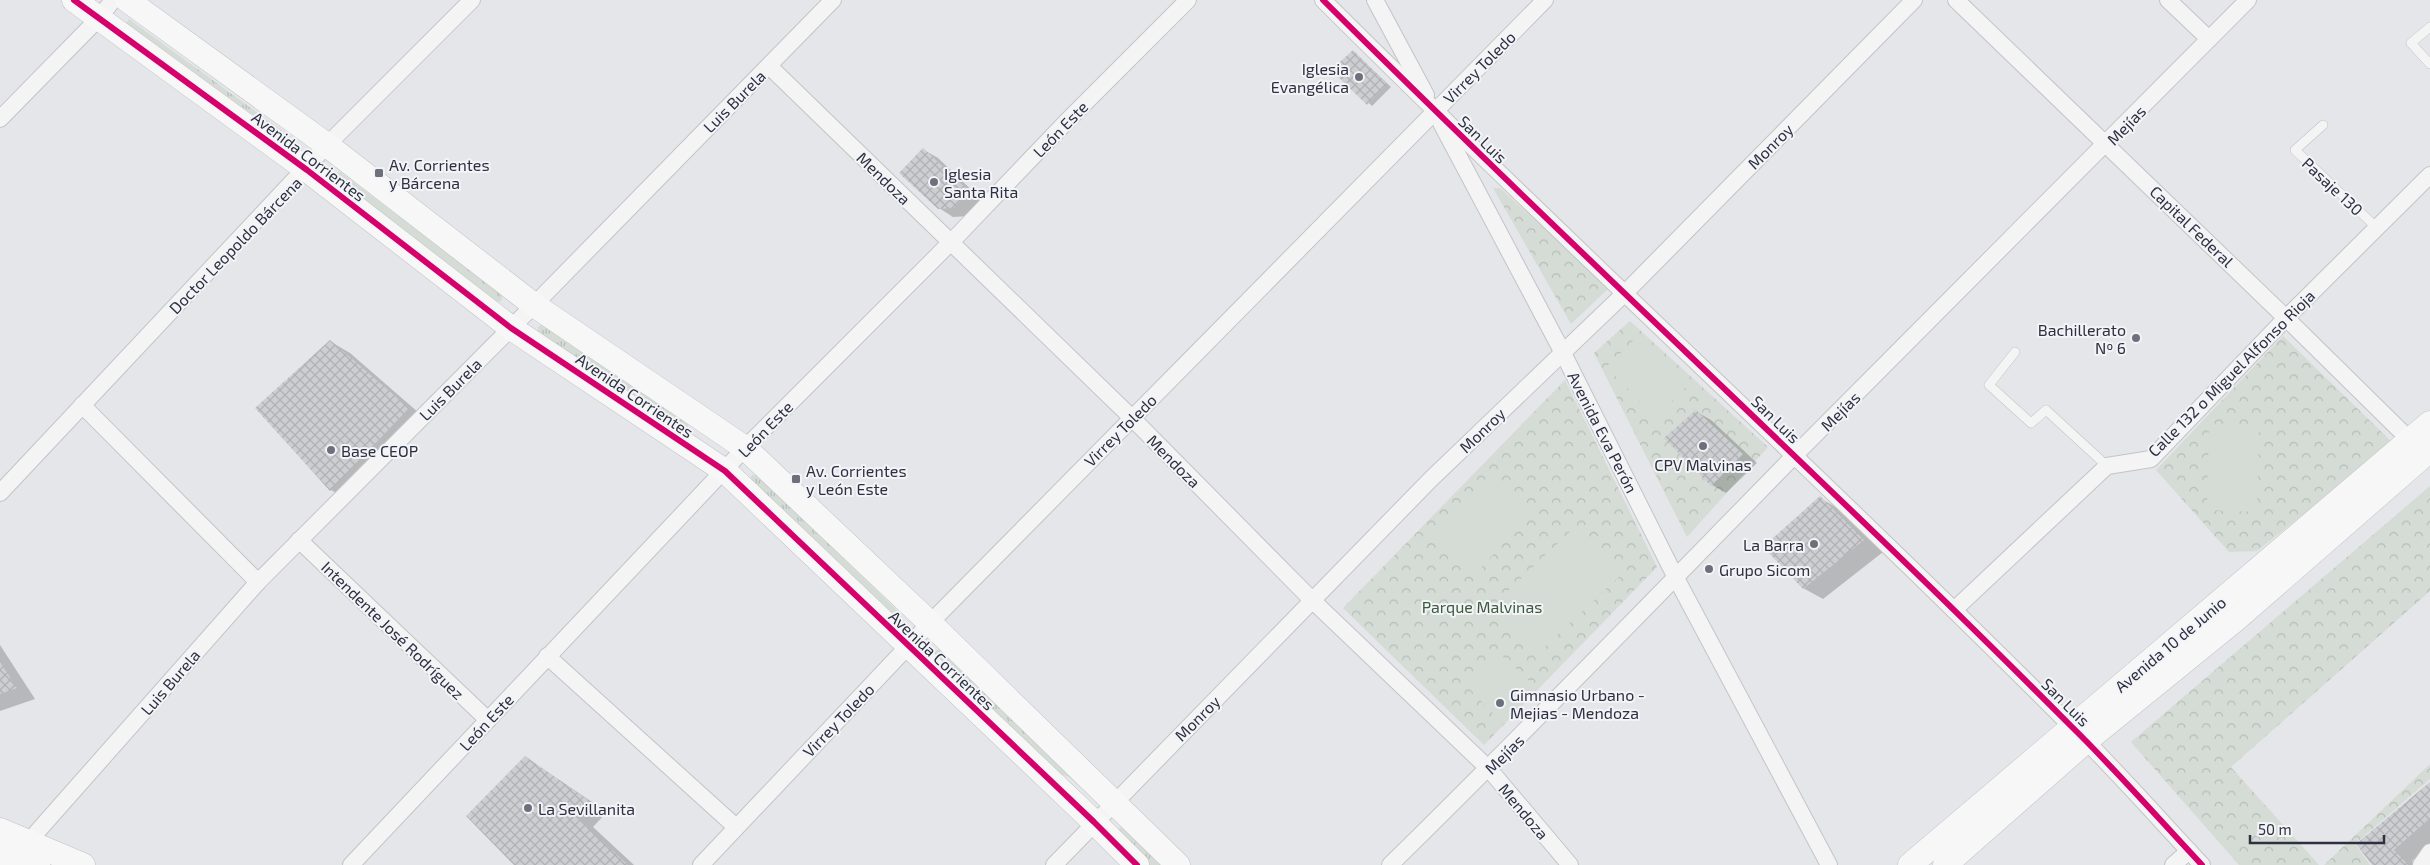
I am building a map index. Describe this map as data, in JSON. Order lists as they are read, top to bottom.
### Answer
{
  "streets": {
    "street": [
      "Virrey Toledo",
      "Luis Burela",
      "Mejías",
      "León Este",
      "San Luis",
      "Monroy",
      "Avenida Corrientes",
      "Mendoza",
      "Capital Federal",
      "Doctor Leopoldo Bárcena",
      "Calle 132 o Miguel Alfonso Rioja",
      "Avenida Eva Perón",
      "Intendente José Rodríguez",
      "Avenida 10 de Junio"
    ],
    "lane": ["Pasaje 130"]
  },
  "crossings": [
    ["Virrey Toledo", "San Luis"],
    ["Virrey Toledo", "Avenida Corrientes"],
    ["Virrey Toledo", "Mendoza"],
    ["Virrey Toledo", "Avenida Eva Perón"],
    ["Luis Burela", "Avenida Corrientes"],
    ["Luis Burela", "Mendoza"],
    ["Luis Burela", "Intendente José Rodríguez"],
    ["Mejías", "San Luis"],
    ["Mejías", "Mendoza"],
    ["Mejías", "Capital Federal"],
    ["Mejías", "Avenida Eva Perón"],
    ["León Este", "Avenida Corrientes"],
    ["León Este", "Mendoza"],
    ["León Este", "Intendente José Rodríguez"],
    ["San Luis", "Monroy"],
    ["San Luis", "Avenida Eva Perón"],
    ["San Luis", "Avenida 10 de Junio"],
    ["Monroy", "Avenida Corrientes"],
    ["Monroy", "Mendoza"],
    ["Monroy", "Avenida Eva Perón"],
    ["Avenida Corrientes", "Doctor Leopoldo Bárcena"],
    ["Pasaje 130", "Calle 132 o Miguel Alfonso Rioja"],
    ["Capital Federal", "Calle 132 o Miguel Alfonso Rioja"],
    ["Capital Federal", "Avenida 10 de Junio"]
  ],
  "parks": ["Parque Malvinas"],
  "places": {
    "other": [
      "Iglesia Evangélica",
      "Iglesia Santa Rita",
      "Bachillerato Nº 6",
      "CPV Malvinas",
      "Base CEOP",
      "La Barra",
      "Grupo Sicom",
      "Gimnasio Urbano - Mejias - Mendoza",
      "La Sevillanita"
    ],
    "transit": ["Av. Corrientes y Bárcena", "Av. Corrientes y León Este"]
  },
  "scale_bar": "50 m"
}
